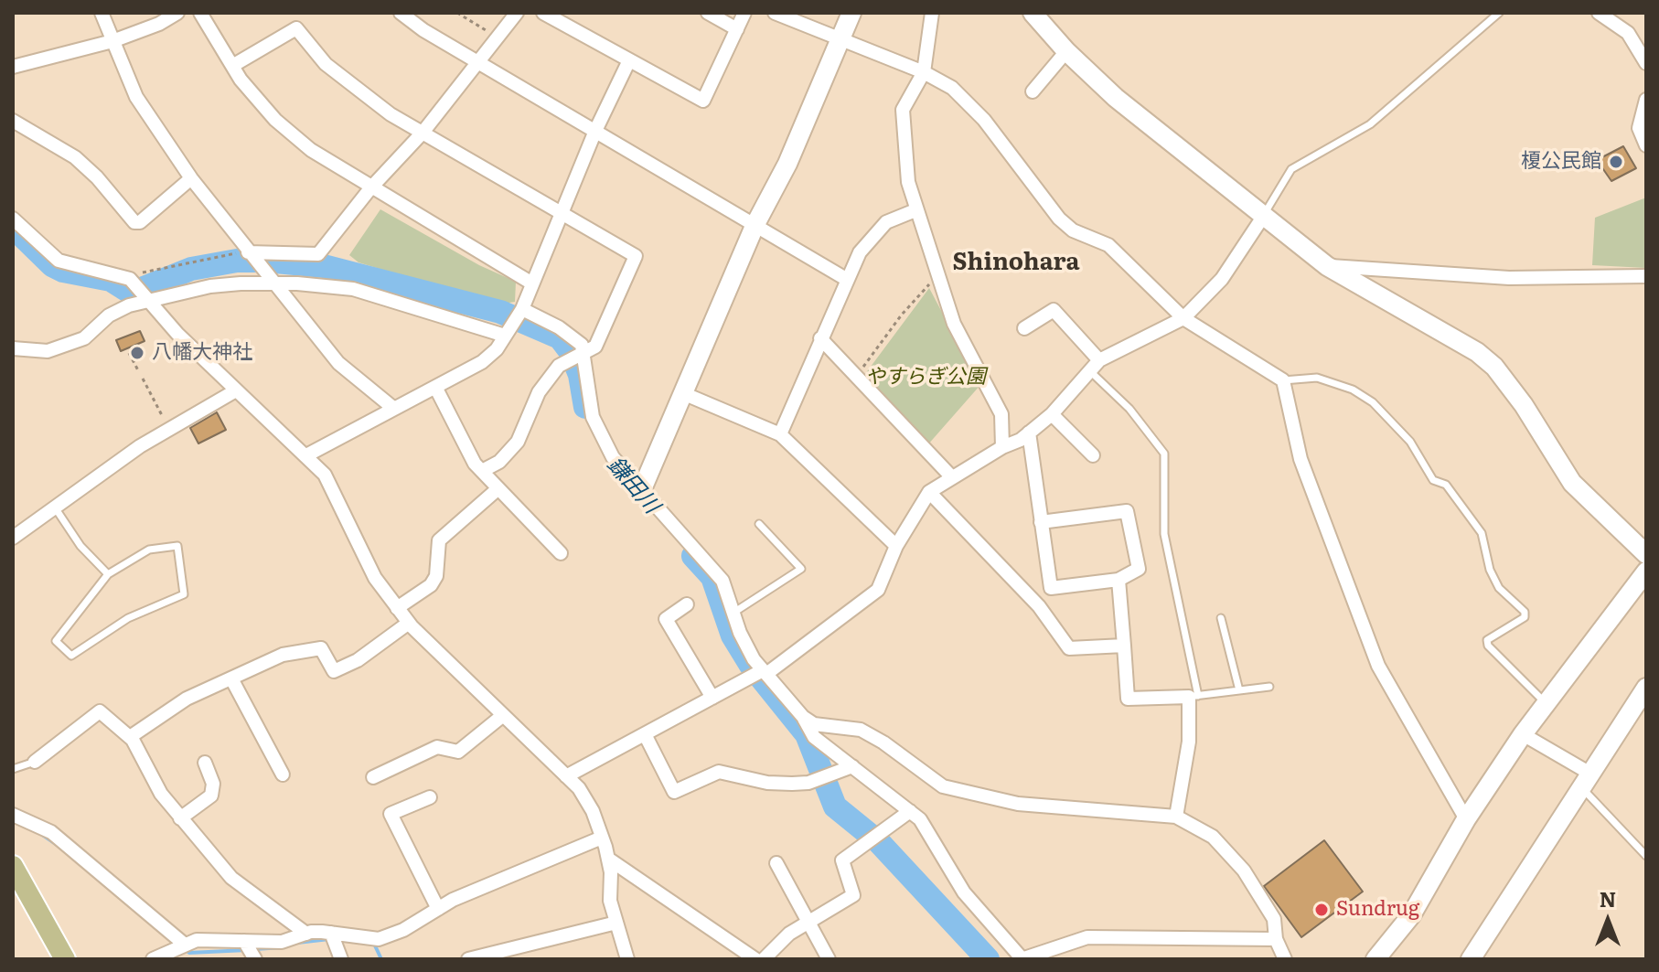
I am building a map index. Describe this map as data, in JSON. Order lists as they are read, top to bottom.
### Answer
{
  "districts": ["Shinohara"],
  "water": ["鎌田川"],
  "parks": ["やすらぎ公園"],
  "places": ["榎公民館", "八幡大神社", "Sundrug"],
  "north": "top"
}
